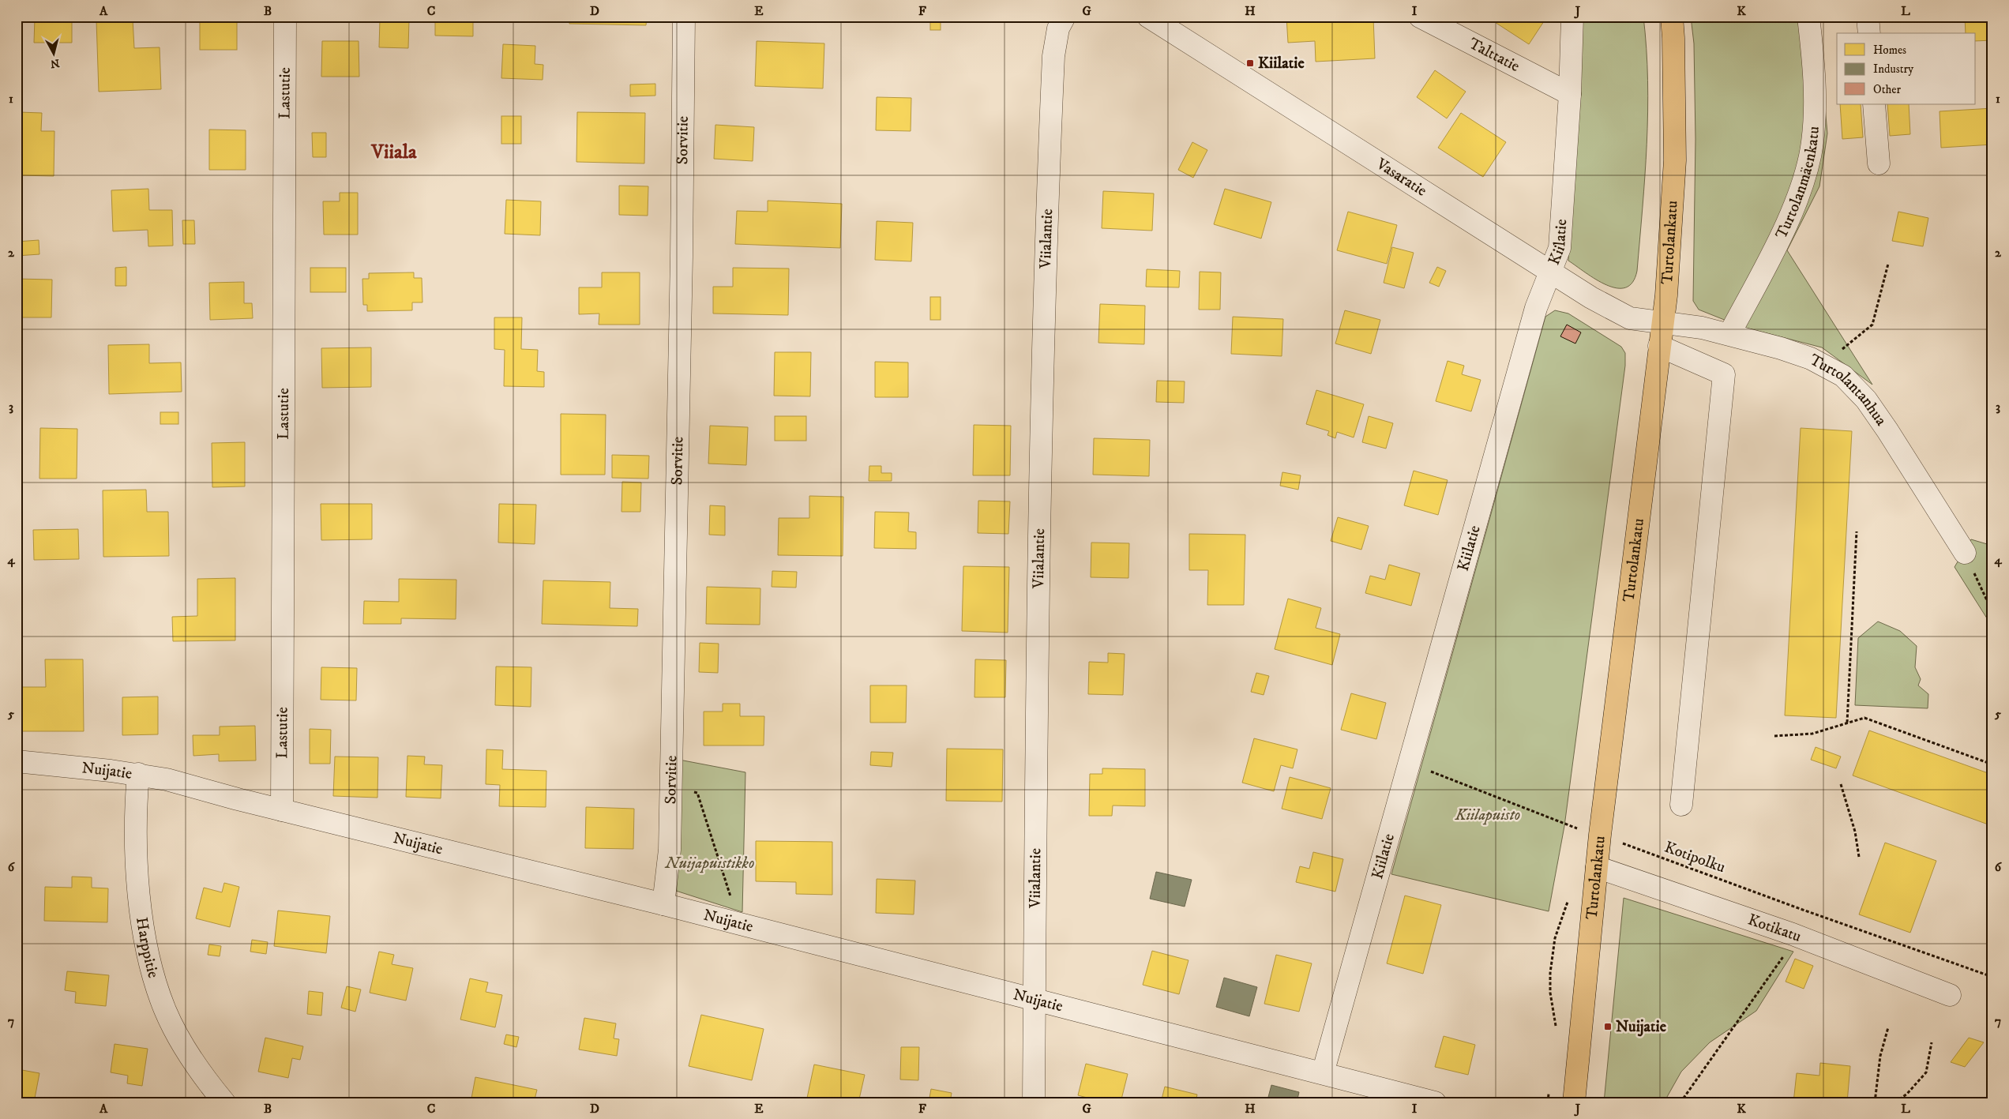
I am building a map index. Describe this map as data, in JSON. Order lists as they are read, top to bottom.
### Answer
{
  "streets": {
    "main road": ["Turtolankatu"],
    "street": [
      "Talttatie",
      "Lastutie",
      "Sorvitie",
      "Vasaratie",
      "Turtolanmäenkatu",
      "Viialantie",
      "Kiilatie",
      "Turtolantanhua",
      "Nuijatie",
      "Kotikatu",
      "Harppitie"
    ],
    "path": ["Kotipolku"]
  },
  "crossings": [
    ["Talttatie", "Kiilatie"],
    ["Lastutie", "Nuijatie"],
    ["Sorvitie", "Nuijatie"],
    ["Vasaratie", "Kiilatie"],
    ["Vasaratie", "Turtolankatu"],
    ["Vasaratie", "Turtolantanhua"],
    ["Turtolanmäenkatu", "Turtolantanhua"],
    ["Viialantie", "Nuijatie"],
    ["Kiilatie", "Nuijatie"],
    ["Kiilatie", "Kotipolku"],
    ["Turtolankatu", "Turtolantanhua"],
    ["Turtolankatu", "Kotipolku"],
    ["Turtolankatu", "Kotikatu"],
    ["Nuijatie", "Harppitie"]
  ],
  "districts": ["Viiala"],
  "parks": ["Kiilapuisto", "Nuijapuistikko"],
  "places": {
    "transit": ["Kiilatie", "Nuijatie"]
  },
  "legend": ["Homes", "Industry", "Other"],
  "north": "bottom",
  "grid": {
    "columns": [
      "A",
      "B",
      "C",
      "D",
      "E",
      "F",
      "G",
      "H",
      "I",
      "J",
      "K",
      "L"
    ],
    "rows": [
      "1",
      "2",
      "3",
      "4",
      "5",
      "6",
      "7"
    ]
  }
}
